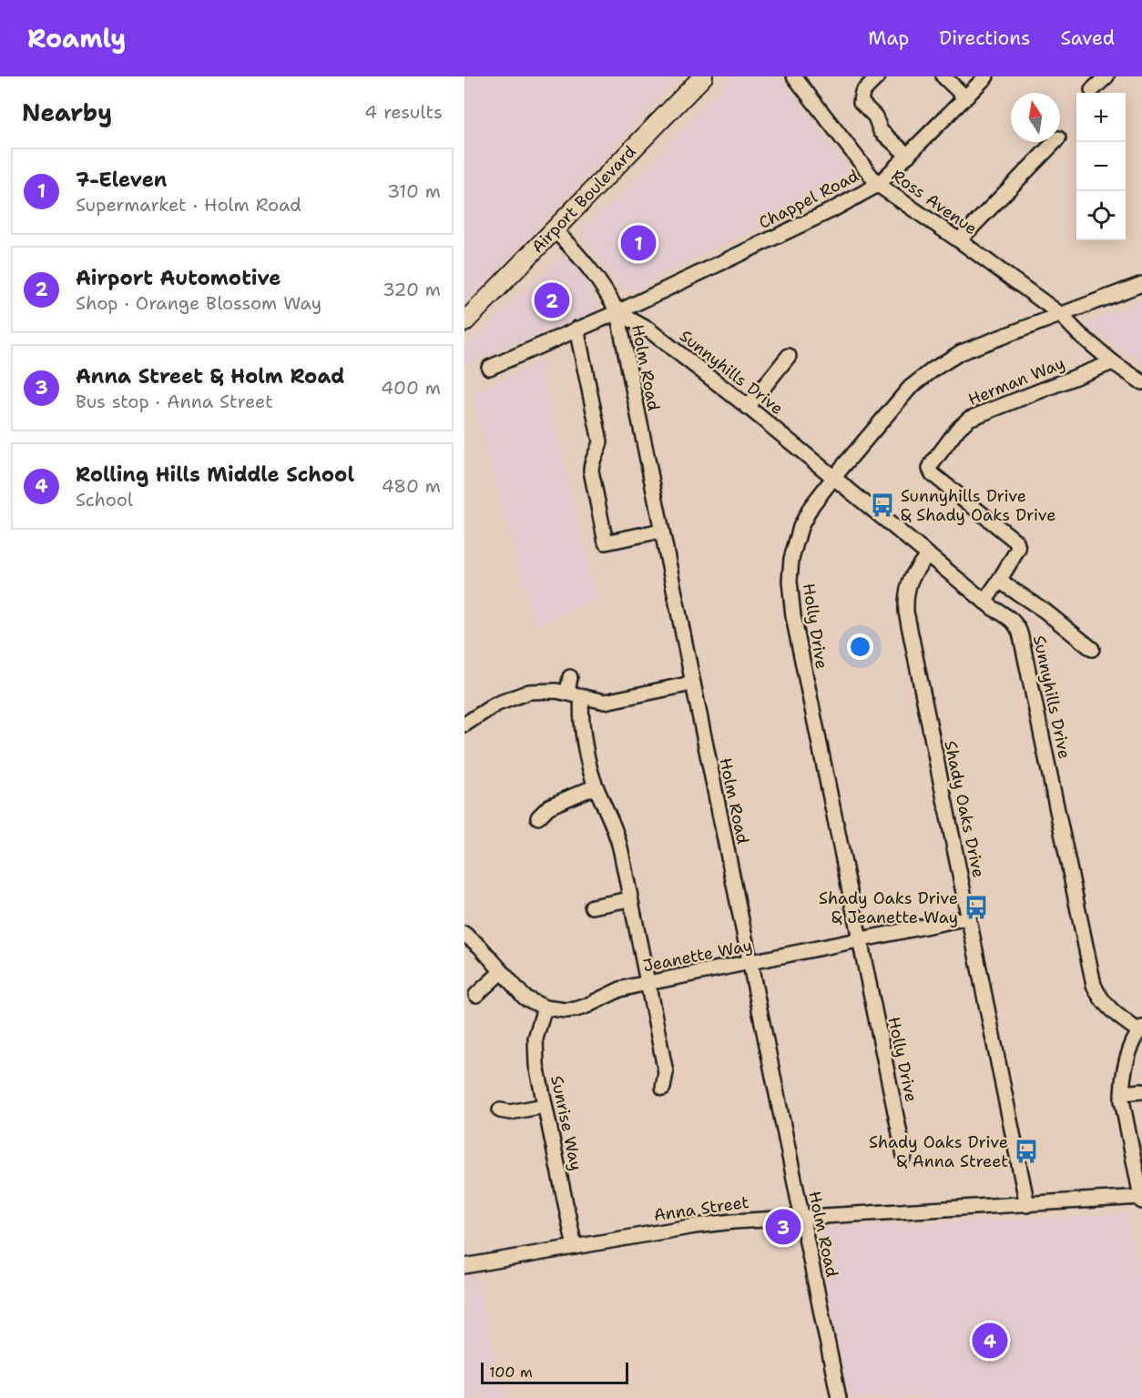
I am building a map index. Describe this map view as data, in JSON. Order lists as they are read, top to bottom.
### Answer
{
  "streets": {
    "main road": ["Airport Boulevard"],
    "street": [
      "Chappel Road",
      "Ross Avenue",
      "Holm Road",
      "Sunnyhills Drive",
      "Herman Way",
      "Holly Drive",
      "Shady Oaks Drive",
      "Jeanette Way",
      "Sunrise Way",
      "Anna Street"
    ]
  },
  "crossings": [
    ["Airport Boulevard", "Holm Road"],
    ["Chappel Road", "Ross Avenue"],
    ["Chappel Road", "Holm Road"],
    ["Chappel Road", "Sunnyhills Drive"],
    ["Ross Avenue", "Herman Way"],
    ["Ross Avenue", "Holly Drive"],
    ["Holm Road", "Sunnyhills Drive"],
    ["Holm Road", "Jeanette Way"],
    ["Holm Road", "Anna Street"],
    ["Sunnyhills Drive", "Herman Way"],
    ["Sunnyhills Drive", "Holly Drive"],
    ["Sunnyhills Drive", "Shady Oaks Drive"],
    ["Holly Drive", "Jeanette Way"],
    ["Shady Oaks Drive", "Jeanette Way"],
    ["Shady Oaks Drive", "Anna Street"],
    ["Jeanette Way", "Sunrise Way"],
    ["Sunrise Way", "Anna Street"]
  ],
  "places": {
    "bus stop": ["Sunnyhills Drive & Shady Oaks Drive", "Shady Oaks Drive & Jeanette Way", "Shady Oaks Drive & Anna Street"]
  },
  "scale_bar": "100 m",
  "north": "top",
  "page": {
    "header": "Roamly",
    "nav": ["Map", "Directions", "Saved"],
    "heading": ["Nearby", "4 results"],
    "map_buttons": ["+", "−"],
    "list": [
      {
        "mark": "1",
        "name": "7-Eleven",
        "note": "Supermarket · Holm Road",
        "value": "310 m"
      },
      {
        "mark": "2",
        "name": "Airport Automotive",
        "note": "Shop · Orange Blossom Way",
        "value": "320 m"
      },
      {
        "mark": "3",
        "name": "Anna Street & Holm Road",
        "note": "Bus stop · Anna Street",
        "value": "400 m"
      },
      {
        "mark": "4",
        "name": "Rolling Hills Middle School",
        "note": "School",
        "value": "480 m"
      }
    ],
    "pins": [
      "1",
      "2",
      "3",
      "4"
    ],
    "scale": "100 m"
  }
}
